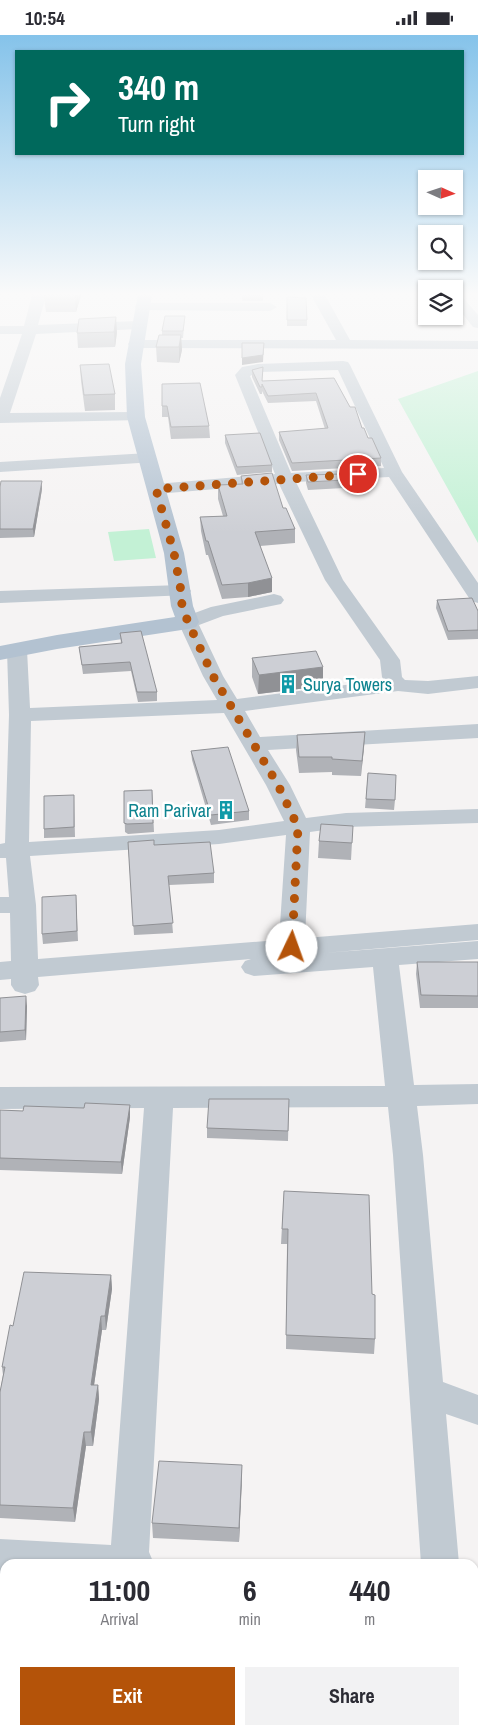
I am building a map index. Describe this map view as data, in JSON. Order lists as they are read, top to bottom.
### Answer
{
  "places": {
    "building": ["Surya Towers", "Ram Parivar"]
  },
  "north": "right",
  "page": {
    "status": "10:54",
    "turn": ["340 m", "Turn right"],
    "eta": [
      "11:00",
      "Arrival",
      "6",
      "min",
      "440",
      "m"
    ],
    "buttons": ["Exit", "Share"]
  }
}
